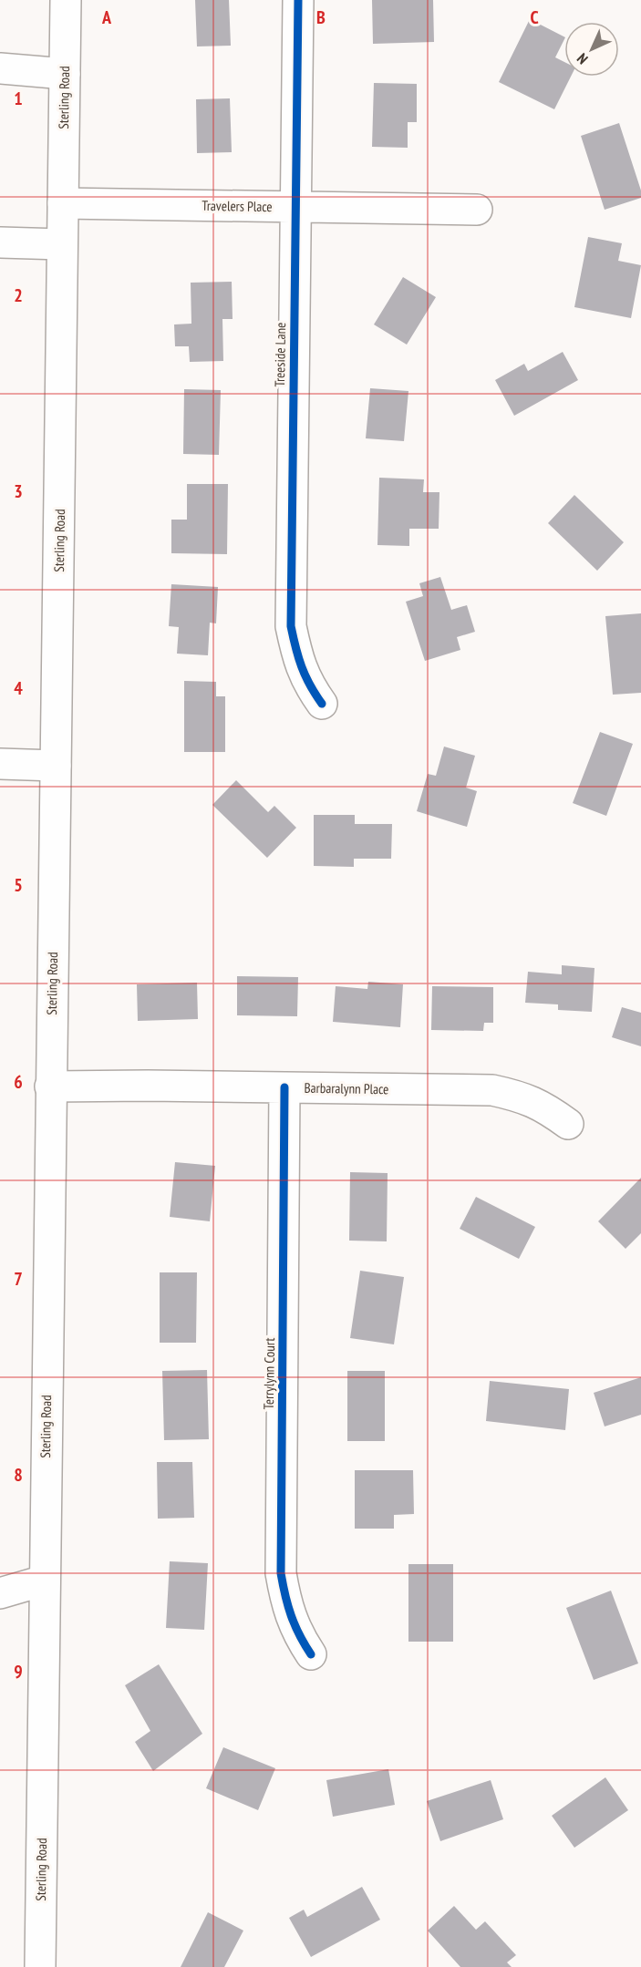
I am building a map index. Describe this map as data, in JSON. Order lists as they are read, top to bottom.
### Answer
{
  "streets": {
    "street": [
      "Sterling Road",
      "Travelers Place",
      "Treeside Lane",
      "Barbaralynn Place",
      "Terrylynn Court"
    ]
  },
  "crossings": [
    ["Sterling Road", "Travelers Place"],
    ["Sterling Road", "Barbaralynn Place"],
    ["Travelers Place", "Treeside Lane"],
    ["Barbaralynn Place", "Terrylynn Court"]
  ],
  "north": "bottom left",
  "grid": {
    "columns": ["A", "B", "C"],
    "rows": [
      "1",
      "2",
      "3",
      "4",
      "5",
      "6",
      "7",
      "8",
      "9"
    ]
  }
}
